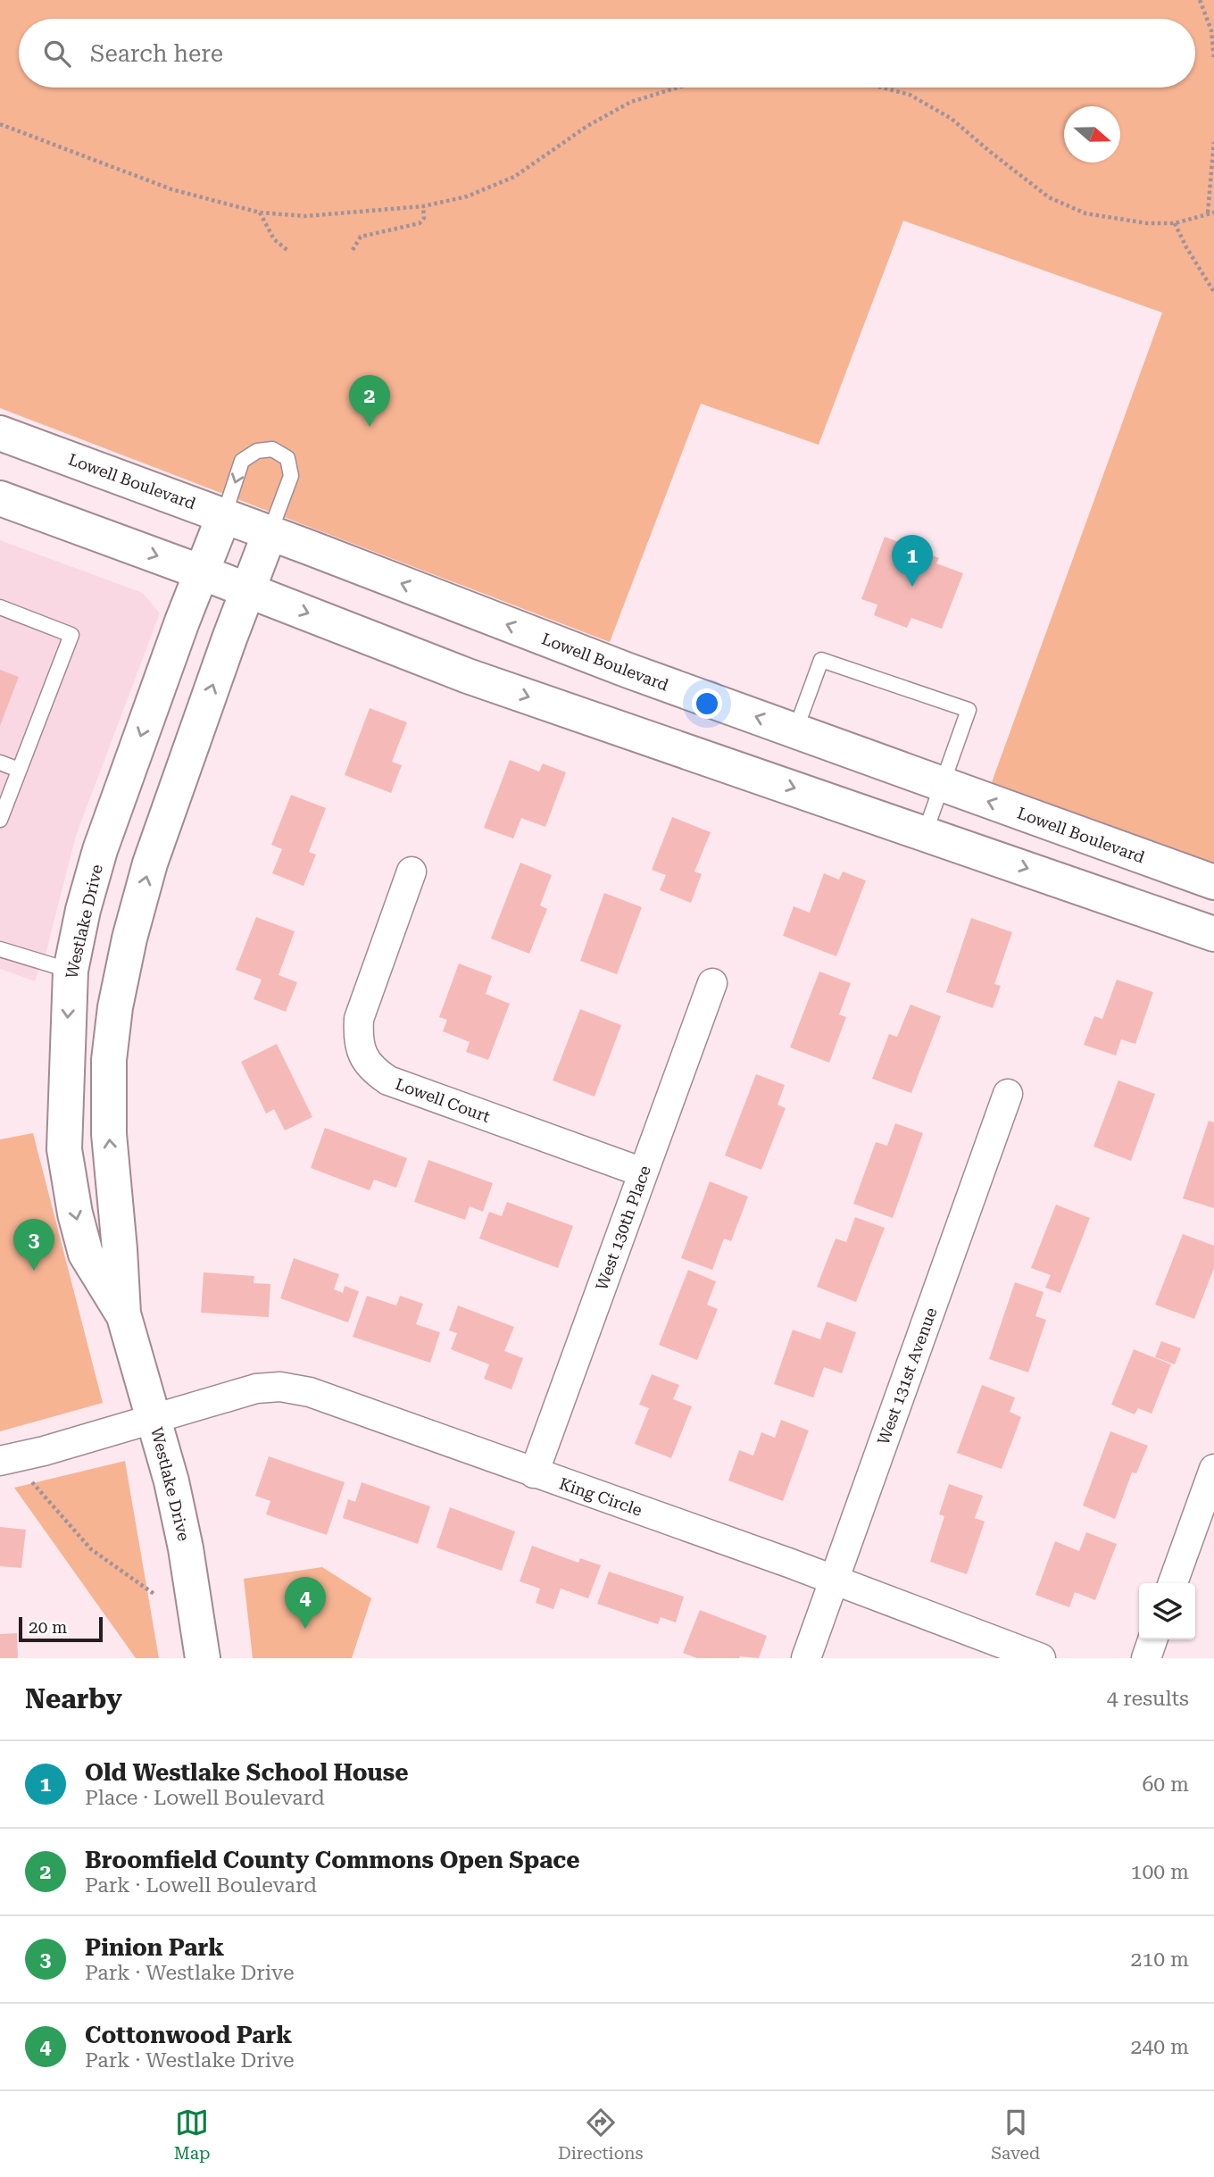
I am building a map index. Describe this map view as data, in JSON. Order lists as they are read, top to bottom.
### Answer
{
  "streets": {
    "main road": ["Lowell Boulevard", "Westlake Drive"],
    "street": [
      "Lowell Court",
      "West 130th Place",
      "West 131st Avenue",
      "King Circle"
    ]
  },
  "crossings": [
    ["Lowell Boulevard", "Westlake Drive"],
    ["Westlake Drive", "King Circle"],
    ["Lowell Court", "West 130th Place"],
    ["West 130th Place", "King Circle"],
    ["West 131st Avenue", "King Circle"]
  ],
  "scale_bar": "20 m",
  "north": "right",
  "page": {
    "search": "Search here",
    "pins": [
      "2",
      "1",
      "3",
      "4"
    ],
    "scale": "20 m",
    "heading": ["Nearby", "4 results"],
    "list": [
      {
        "mark": "1",
        "name": "Old Westlake School House",
        "note": "Place · Lowell Boulevard",
        "value": "60 m"
      },
      {
        "mark": "2",
        "name": "Broomfield County Commons Open Space",
        "note": "Park · Lowell Boulevard",
        "value": "100 m"
      },
      {
        "mark": "3",
        "name": "Pinion Park",
        "note": "Park · Westlake Drive",
        "value": "210 m"
      },
      {
        "mark": "4",
        "name": "Cottonwood Park",
        "note": "Park · Westlake Drive",
        "value": "240 m"
      }
    ],
    "nav": ["Map", "Directions", "Saved"]
  }
}
